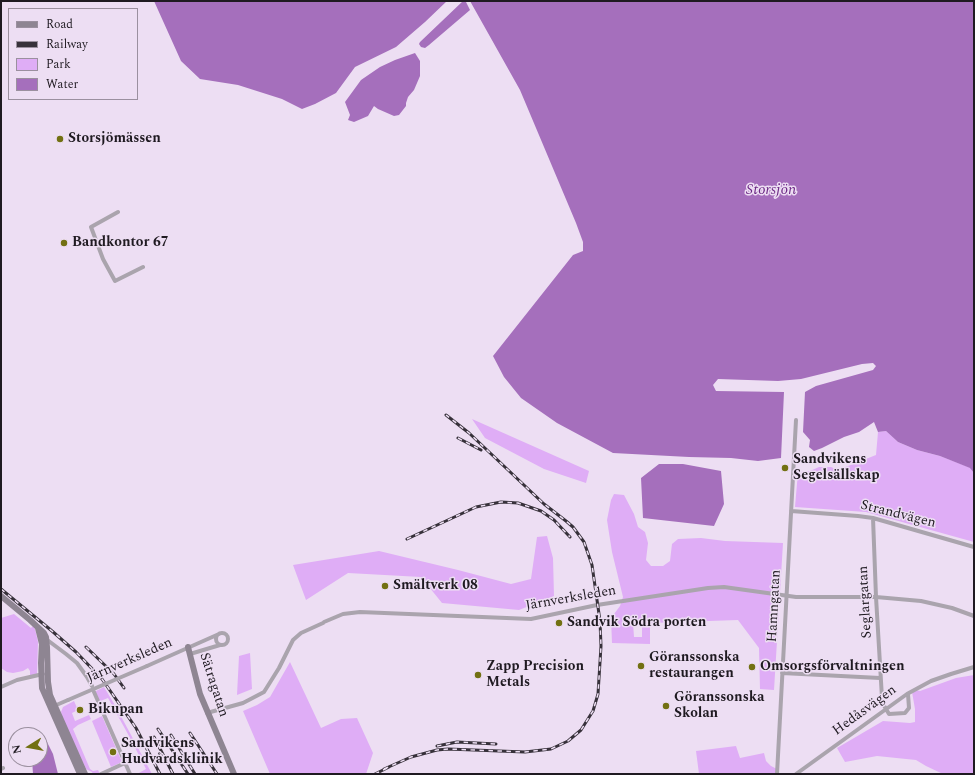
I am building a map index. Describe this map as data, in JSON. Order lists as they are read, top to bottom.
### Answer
{
  "streets": {
    "street": [
      "Strandvägen",
      "Järnverksleden",
      "Seglargatan",
      "Hamngatan",
      "Sätragatan",
      "Hedåsvägen"
    ]
  },
  "crossings": [
    ["Strandvägen", "Seglargatan"],
    ["Strandvägen", "Hamngatan"],
    ["Järnverksleden", "Seglargatan"],
    ["Järnverksleden", "Hamngatan"],
    ["Järnverksleden", "Sätragatan"],
    ["Seglargatan", "Hedåsvägen"]
  ],
  "water": ["Storsjön"],
  "places": [
    "Storsjömässen",
    "Bandkontor 67",
    "Sandvikens Segelsällskap",
    "Smältverk 08",
    "Sandvik Södra porten",
    "Göranssonska restaurangen",
    "Omsorgsförvaltningen",
    "Zapp Precision Metals",
    "Göranssonska Skolan",
    "Bikupan",
    "Sandvikens Hudvårdsklinik"
  ],
  "legend": [
    "Road",
    "Railway",
    "Park",
    "Water"
  ],
  "north": "left"
}
